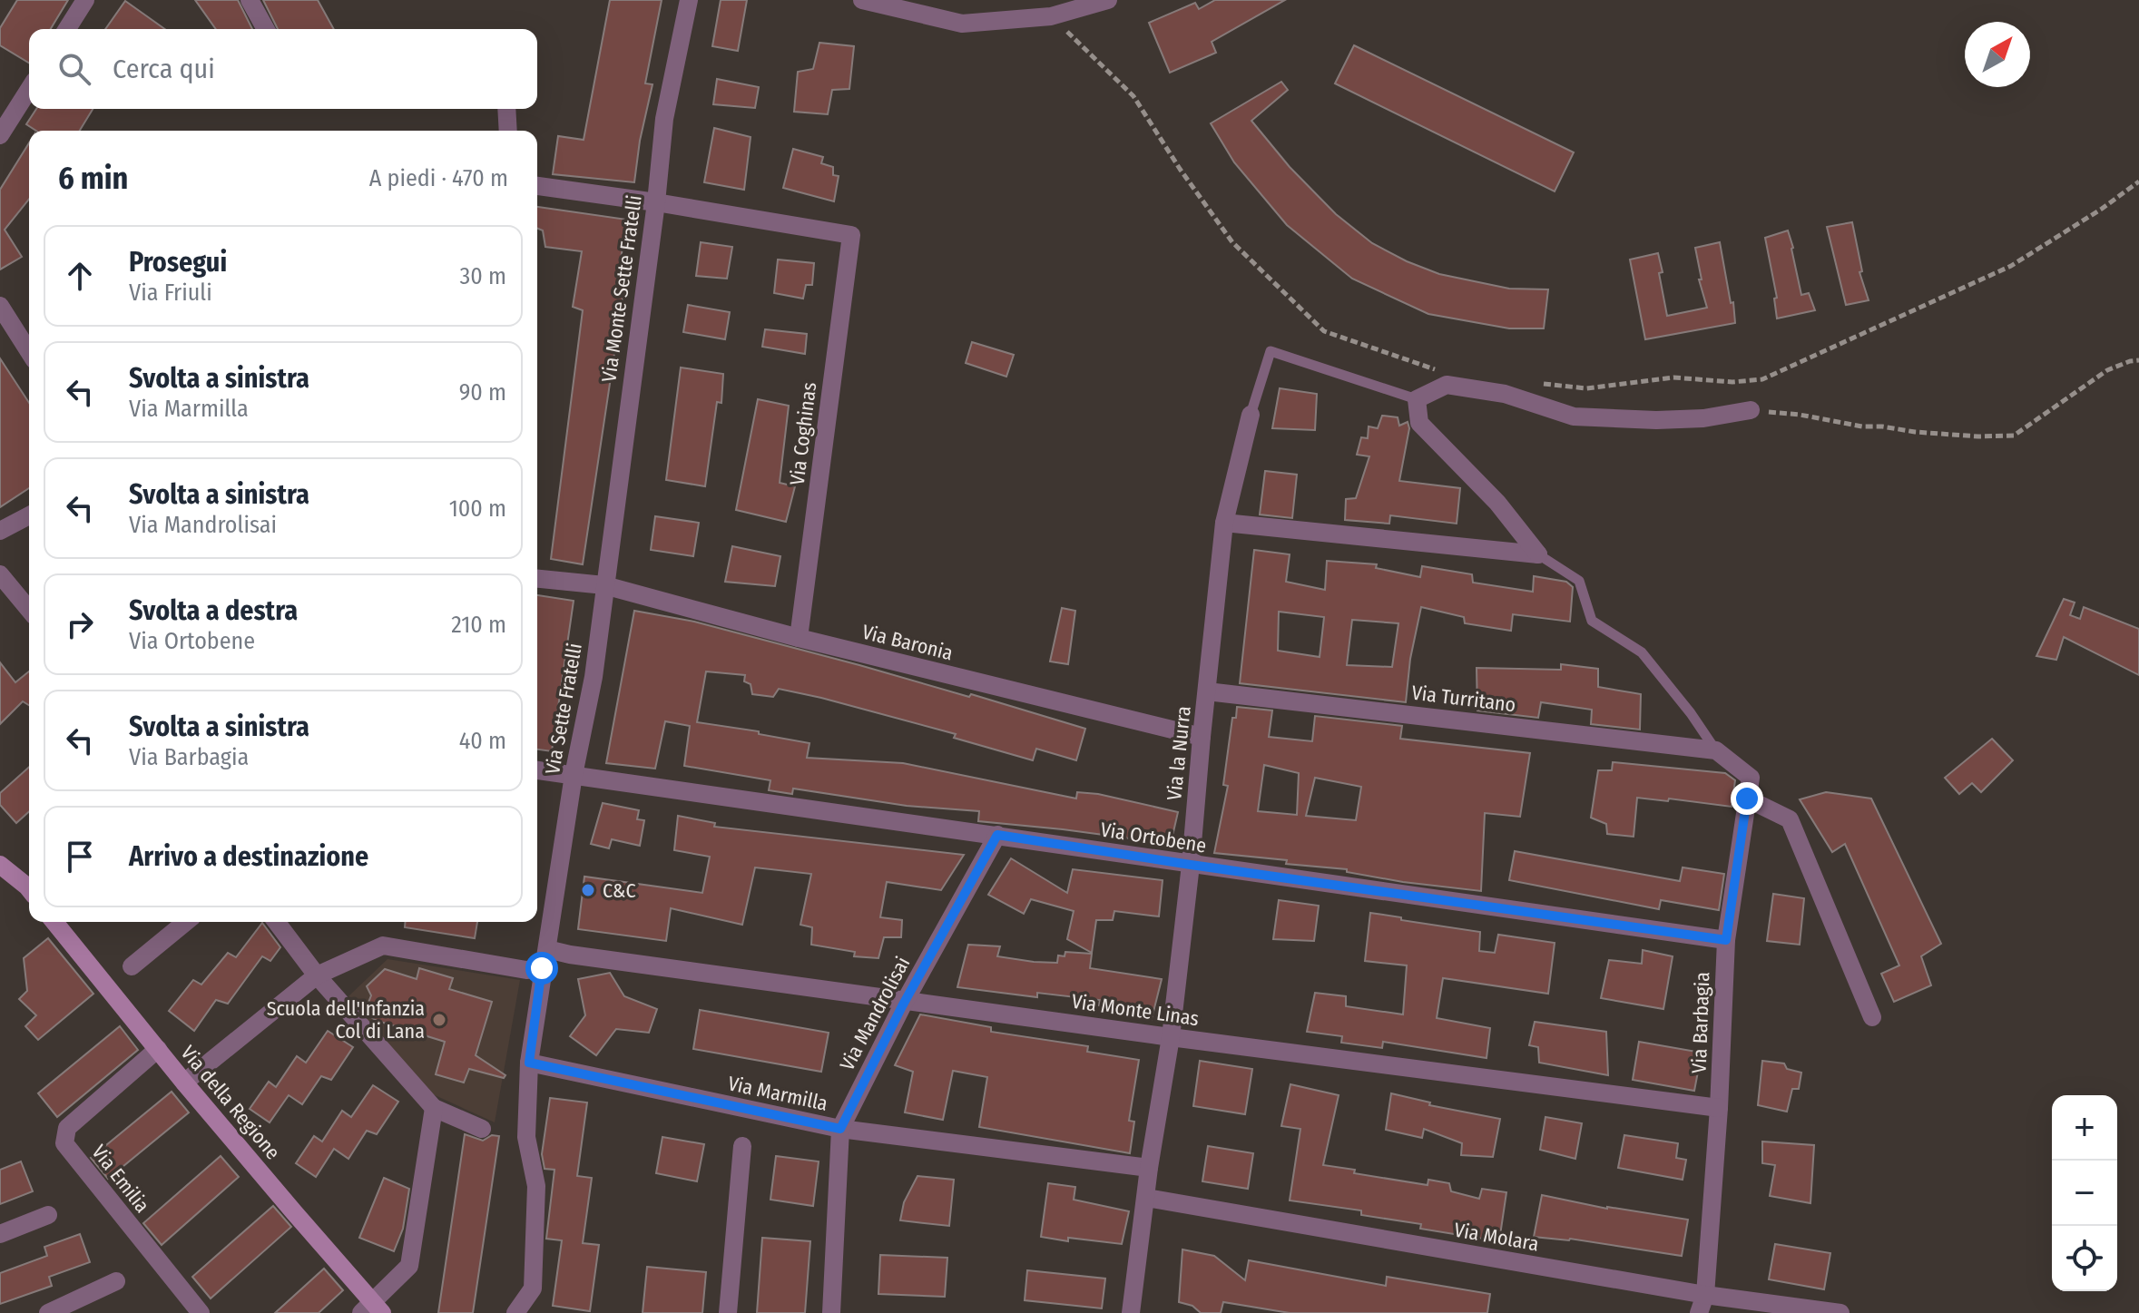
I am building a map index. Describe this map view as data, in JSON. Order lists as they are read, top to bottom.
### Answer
{
  "streets": {
    "street": [
      "Via Monte Sette Fratelli",
      "Via Coghinas",
      "Via Baronia",
      "Via Turritano",
      "Via Sette Fratelli",
      "Via la Nurra",
      "Via Ortobene",
      "Via Monte Linas",
      "Via Mandrolisai",
      "Via Barbagia",
      "Via Marmilla",
      "Via della Regione",
      "Via Emilia",
      "Via Molara"
    ]
  },
  "crossings": [
    ["Via Monte Sette Fratelli", "Via Coghinas"],
    ["Via Monte Sette Fratelli", "Via Baronia"],
    ["Via Monte Sette Fratelli", "Via Sette Fratelli"],
    ["Via Coghinas", "Via Baronia"],
    ["Via Baronia", "Via Sette Fratelli"],
    ["Via Baronia", "Via la Nurra"],
    ["Via Turritano", "Via la Nurra"],
    ["Via Turritano", "Via Barbagia"],
    ["Via Sette Fratelli", "Via Ortobene"],
    ["Via Sette Fratelli", "Via Monte Linas"],
    ["Via Sette Fratelli", "Via Marmilla"],
    ["Via la Nurra", "Via Ortobene"],
    ["Via la Nurra", "Via Monte Linas"],
    ["Via la Nurra", "Via Marmilla"],
    ["Via la Nurra", "Via Molara"],
    ["Via Ortobene", "Via Mandrolisai"],
    ["Via Ortobene", "Via Barbagia"],
    ["Via Monte Linas", "Via Mandrolisai"],
    ["Via Monte Linas", "Via Barbagia"],
    ["Via Mandrolisai", "Via Marmilla"],
    ["Via Barbagia", "Via Molara"],
    ["Via della Regione", "Via Emilia"]
  ],
  "places": ["C&C", "Scuola dell'Infanzia Col di Lana"],
  "north": "top right",
  "page": {
    "search": "Cerca qui",
    "heading": ["6 min", "A piedi · 470 m"],
    "list": [
      ["Prosegui", "Via Friuli", "30 m"],
      ["Svolta a sinistra", "Via Marmilla", "90 m"],
      ["Svolta a sinistra", "Via Mandrolisai", "100 m"],
      ["Svolta a destra", "Via Ortobene", "210 m"],
      ["Svolta a sinistra", "Via Barbagia", "40 m"],
      "Arrivo a destinazione"
    ],
    "map_buttons": ["+", "−"]
  }
}
